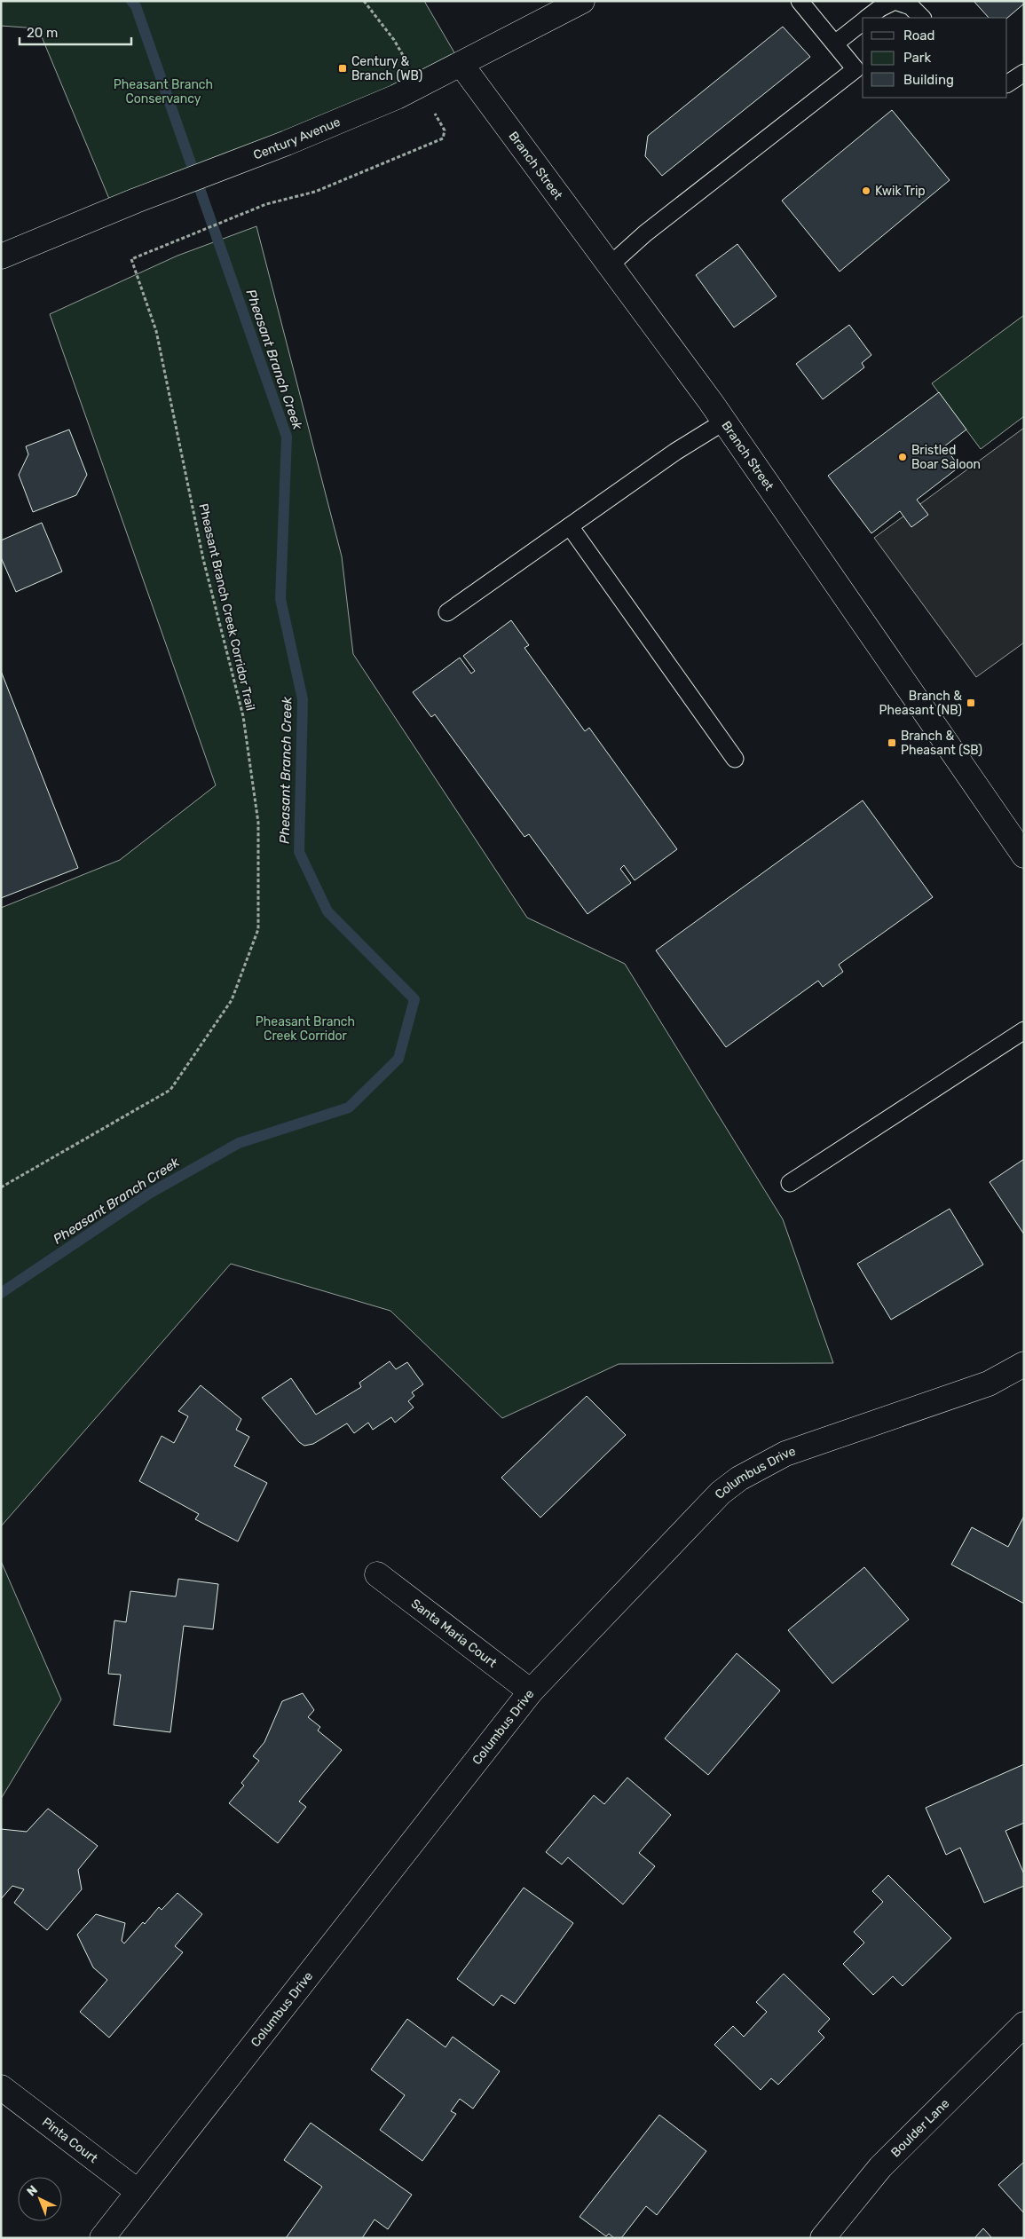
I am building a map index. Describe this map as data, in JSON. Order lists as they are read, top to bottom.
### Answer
{
  "streets": {
    "street": [
      "Century Avenue",
      "Branch Street",
      "Columbus Drive",
      "Santa Maria Court",
      "Boulder Lane",
      "Pinta Court"
    ],
    "path": ["Pheasant Branch Creek Corridor Trail"]
  },
  "crossings": [
    ["Century Avenue", "Branch Street"],
    ["Columbus Drive", "Santa Maria Court"],
    ["Columbus Drive", "Pinta Court"]
  ],
  "water": ["Pheasant Branch Creek"],
  "parks": ["Pheasant Branch Conservancy", "Pheasant Branch Creek Corridor"],
  "places": {
    "transit": ["Century & Branch (WB)", "Branch & Pheasant (NB)", "Branch & Pheasant (SB)"],
    "other": ["Kwik Trip", "Bristled Boar Saloon"]
  },
  "legend": ["Road", "Park", "Building"],
  "scale_bar": "20 m",
  "north": "top left"
}
